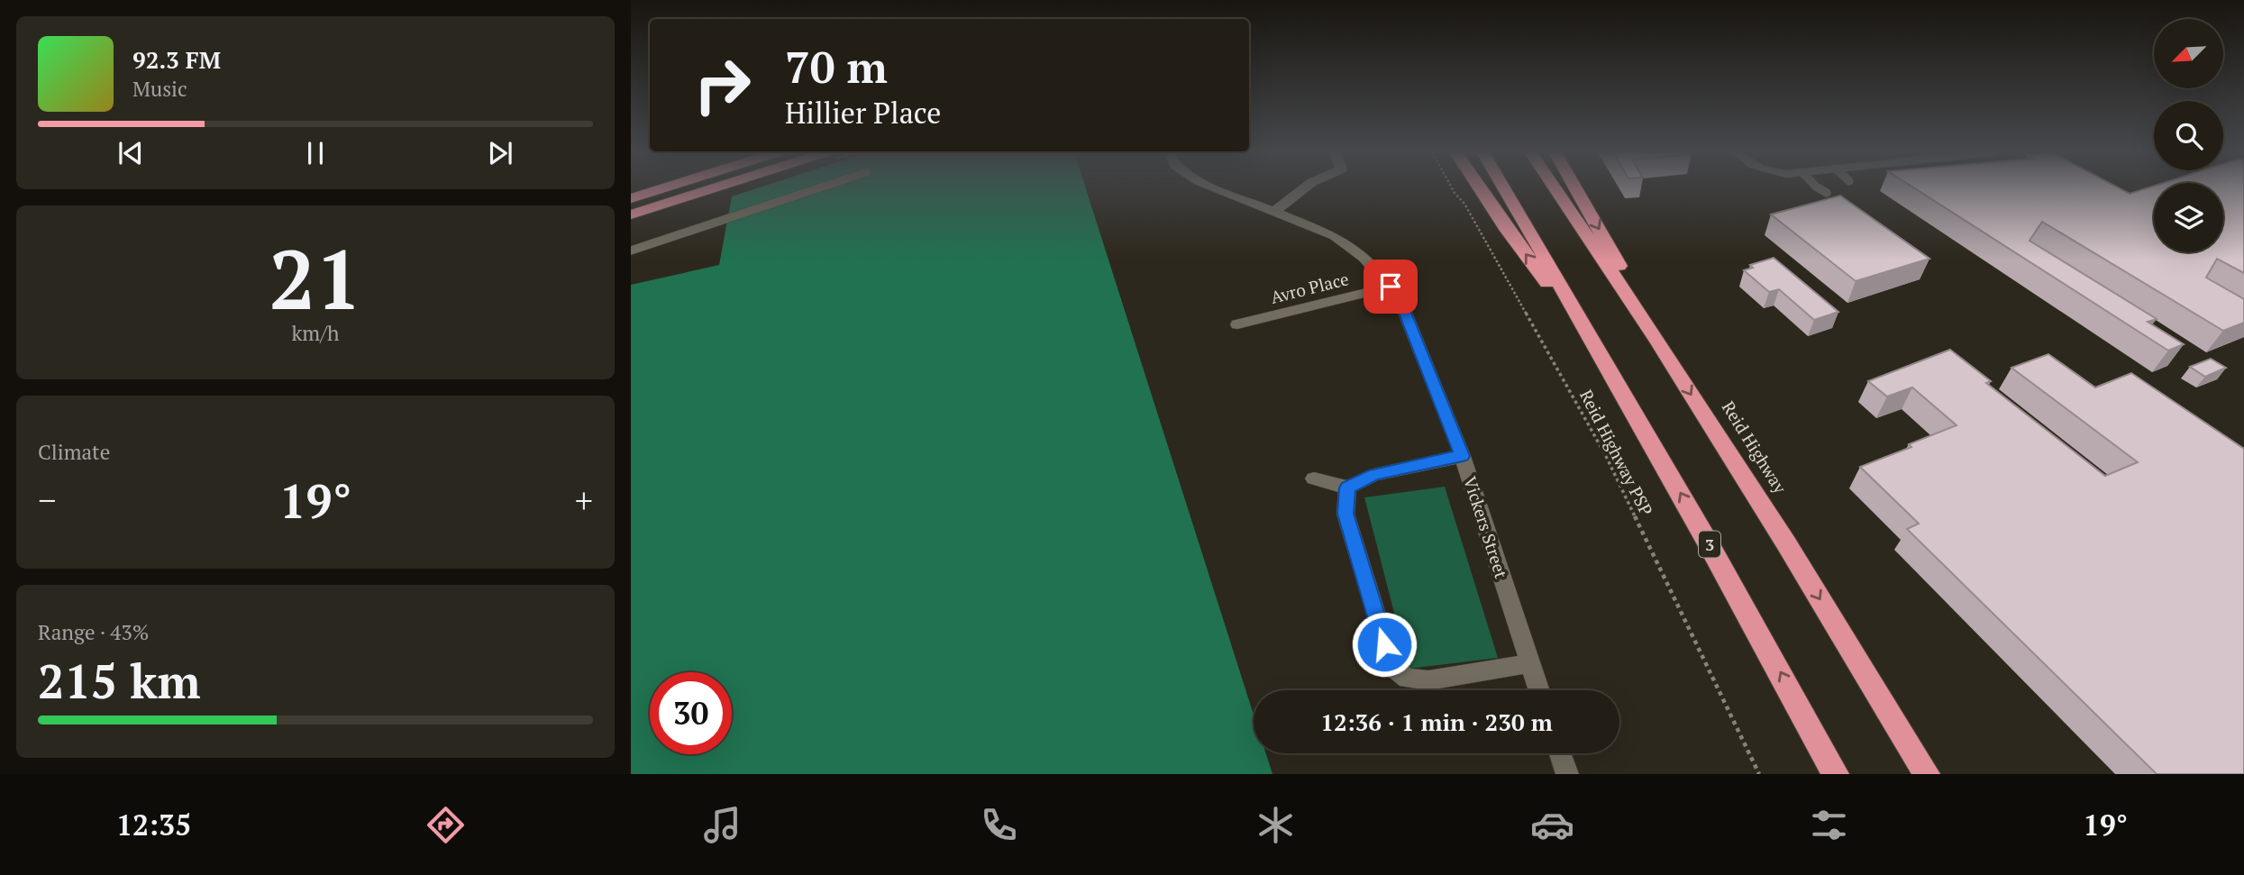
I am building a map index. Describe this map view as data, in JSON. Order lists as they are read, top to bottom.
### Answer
{
  "streets": {
    "highway": ["Reid Highway", "3"],
    "street": ["Avro Place", "Vickers Street"],
    "path": ["Reid Highway PSP"]
  },
  "crossings": [
    ["Avro Place", "Vickers Street"]
  ],
  "north": "bottom left",
  "page": {
    "turn": ["70 m", "Hillier Place"],
    "song": ["92.3 FM", "Music"],
    "tile": [
      ["21", "km/h"],
      "Climate",
      ["Range · 43%", "215 km"]
    ],
    "heat": ["−", "19°", "+"],
    "limit": "30",
    "trip": "12:36 · 1 min · 230 m",
    "tabs": ["12:35", "19°"]
  }
}
